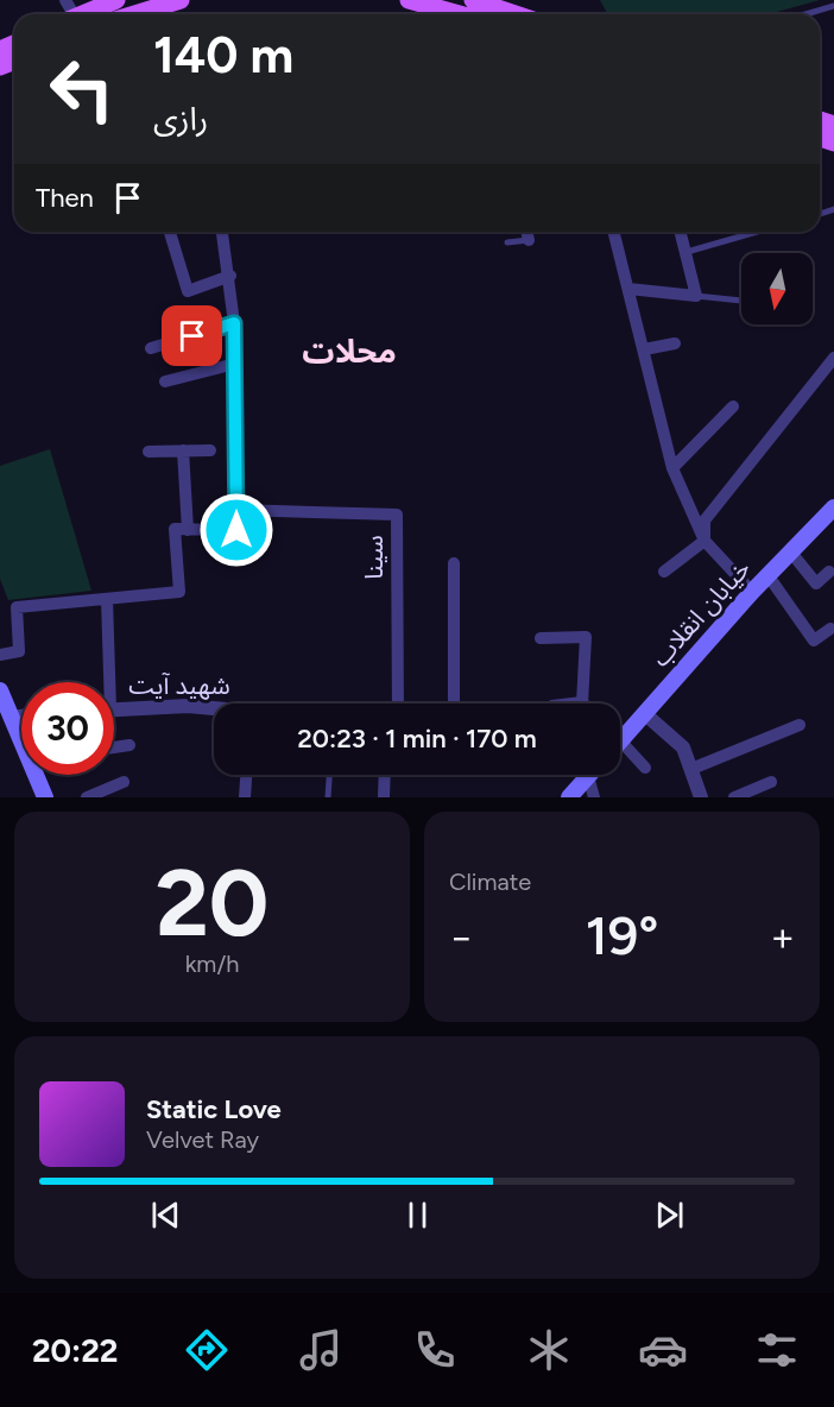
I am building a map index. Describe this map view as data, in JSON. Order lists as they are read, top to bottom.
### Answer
{
  "streets": {
    "main road": ["خیابان انقلاب"],
    "street": ["سینا", "شهید آیت"]
  },
  "districts": ["محلات"],
  "north": "bottom",
  "page": {
    "turn": ["140 m", "رازی"],
    "then": "Then",
    "limit": "30",
    "trip": "20:23 · 1 min · 170 m",
    "tile": [
      ["20", "km/h"],
      "Climate"
    ],
    "heat": ["−", "19°", "+"],
    "song": ["Static Love", "Velvet Ray"],
    "tabs": "20:22"
  }
}
